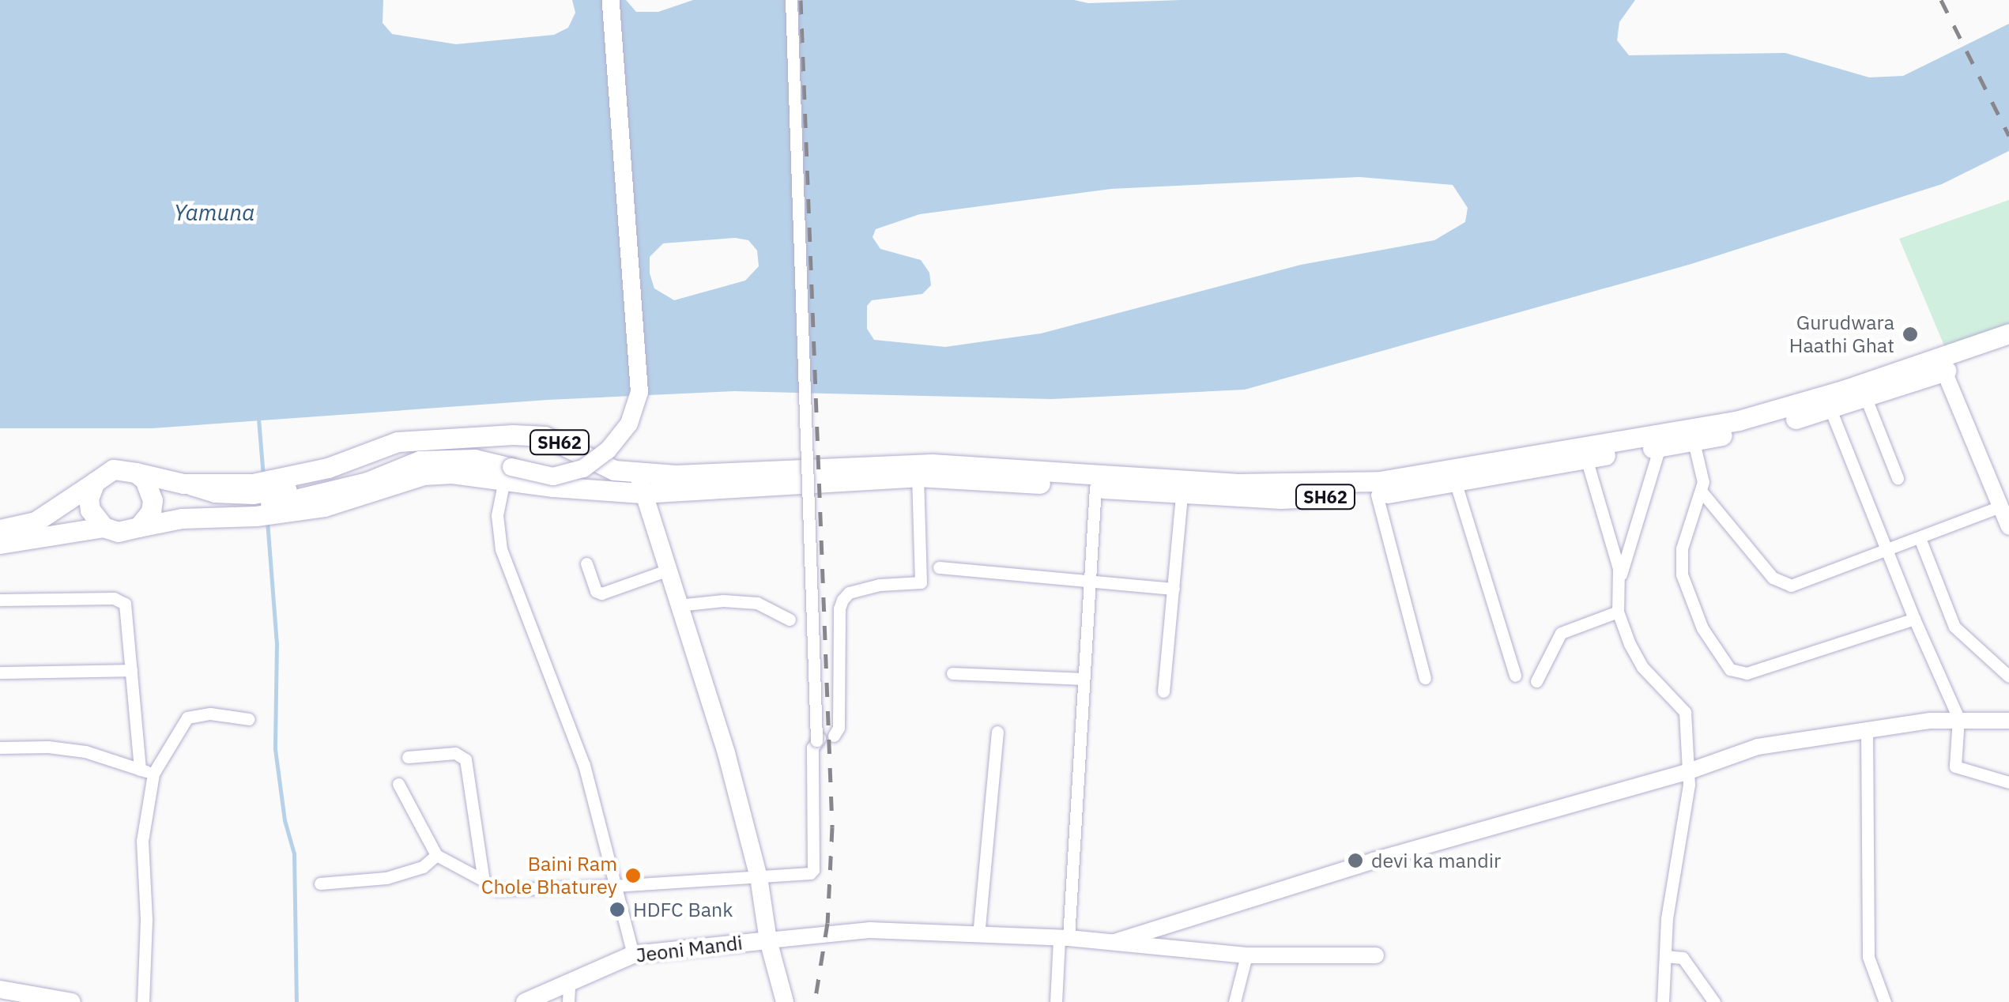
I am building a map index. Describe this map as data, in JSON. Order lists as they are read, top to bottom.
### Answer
{
  "streets": {
    "main road": ["SH62", "Jeoni Mandi"]
  },
  "water": ["Yamuna"],
  "places": [
    "Gurudwara Haathi Ghat",
    "devi ka mandir",
    "Baini Ram Chole Bhaturey",
    "HDFC Bank"
  ]
}
